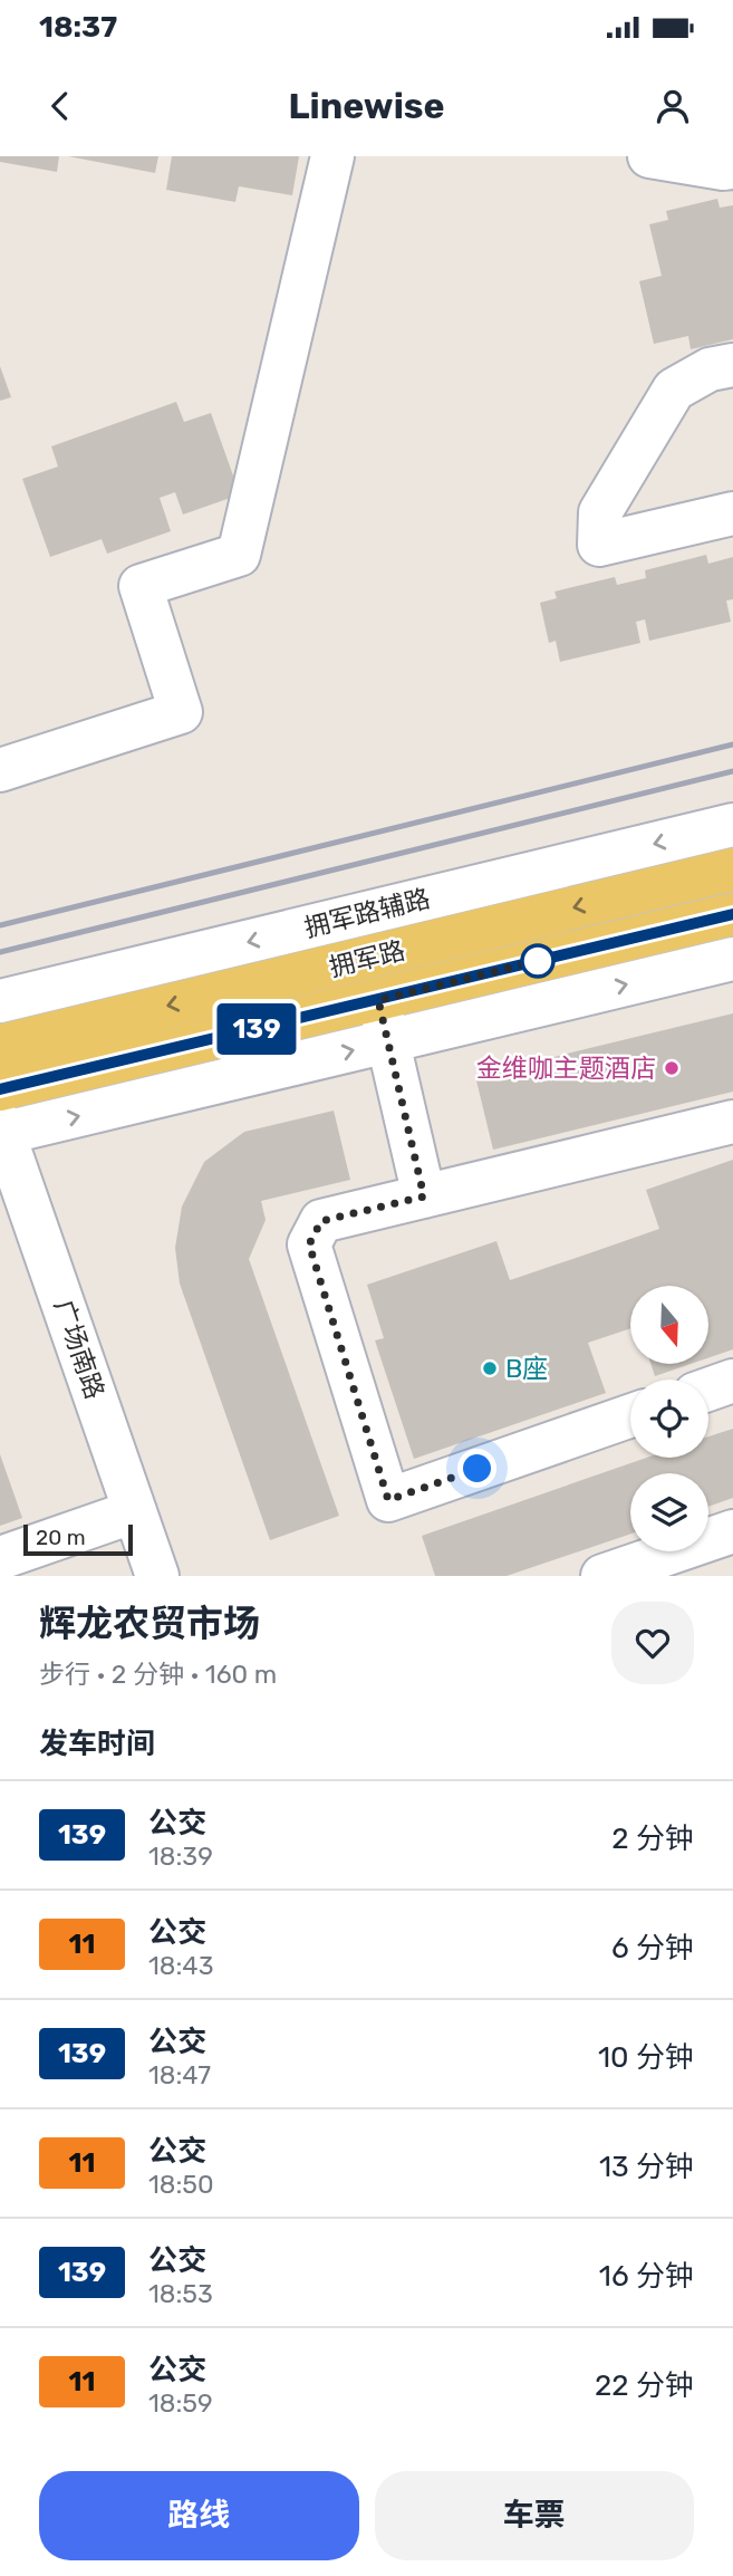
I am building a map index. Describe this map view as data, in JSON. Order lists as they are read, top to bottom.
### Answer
{
  "streets": {
    "main road": ["拥军路"],
    "street": ["拥军路辅路", "广场南路"]
  },
  "places": ["金维咖主题酒店", "B座"],
  "lines": ["bus line 139"],
  "scale_bar": "20 m",
  "north": "bottom",
  "page": {
    "status": "18:37",
    "header": "Linewise",
    "on_map": "139",
    "scale": "20 m",
    "heading": [
      ["辉龙农贸市场", "步行 · 2 分钟 · 160 m"],
      "发车时间"
    ],
    "list": [
      {
        "mark": "139",
        "name": "公交",
        "note": "18:39",
        "value": "2 分钟"
      },
      {
        "mark": "11",
        "name": "公交",
        "note": "18:43",
        "value": "6 分钟"
      },
      {
        "mark": "139",
        "name": "公交",
        "note": "18:47",
        "value": "10 分钟"
      },
      {
        "mark": "11",
        "name": "公交",
        "note": "18:50",
        "value": "13 分钟"
      },
      {
        "mark": "139",
        "name": "公交",
        "note": "18:53",
        "value": "16 分钟"
      },
      {
        "mark": "11",
        "name": "公交",
        "note": "18:59",
        "value": "22 分钟"
      }
    ],
    "buttons": ["路线", "车票"]
  }
}
